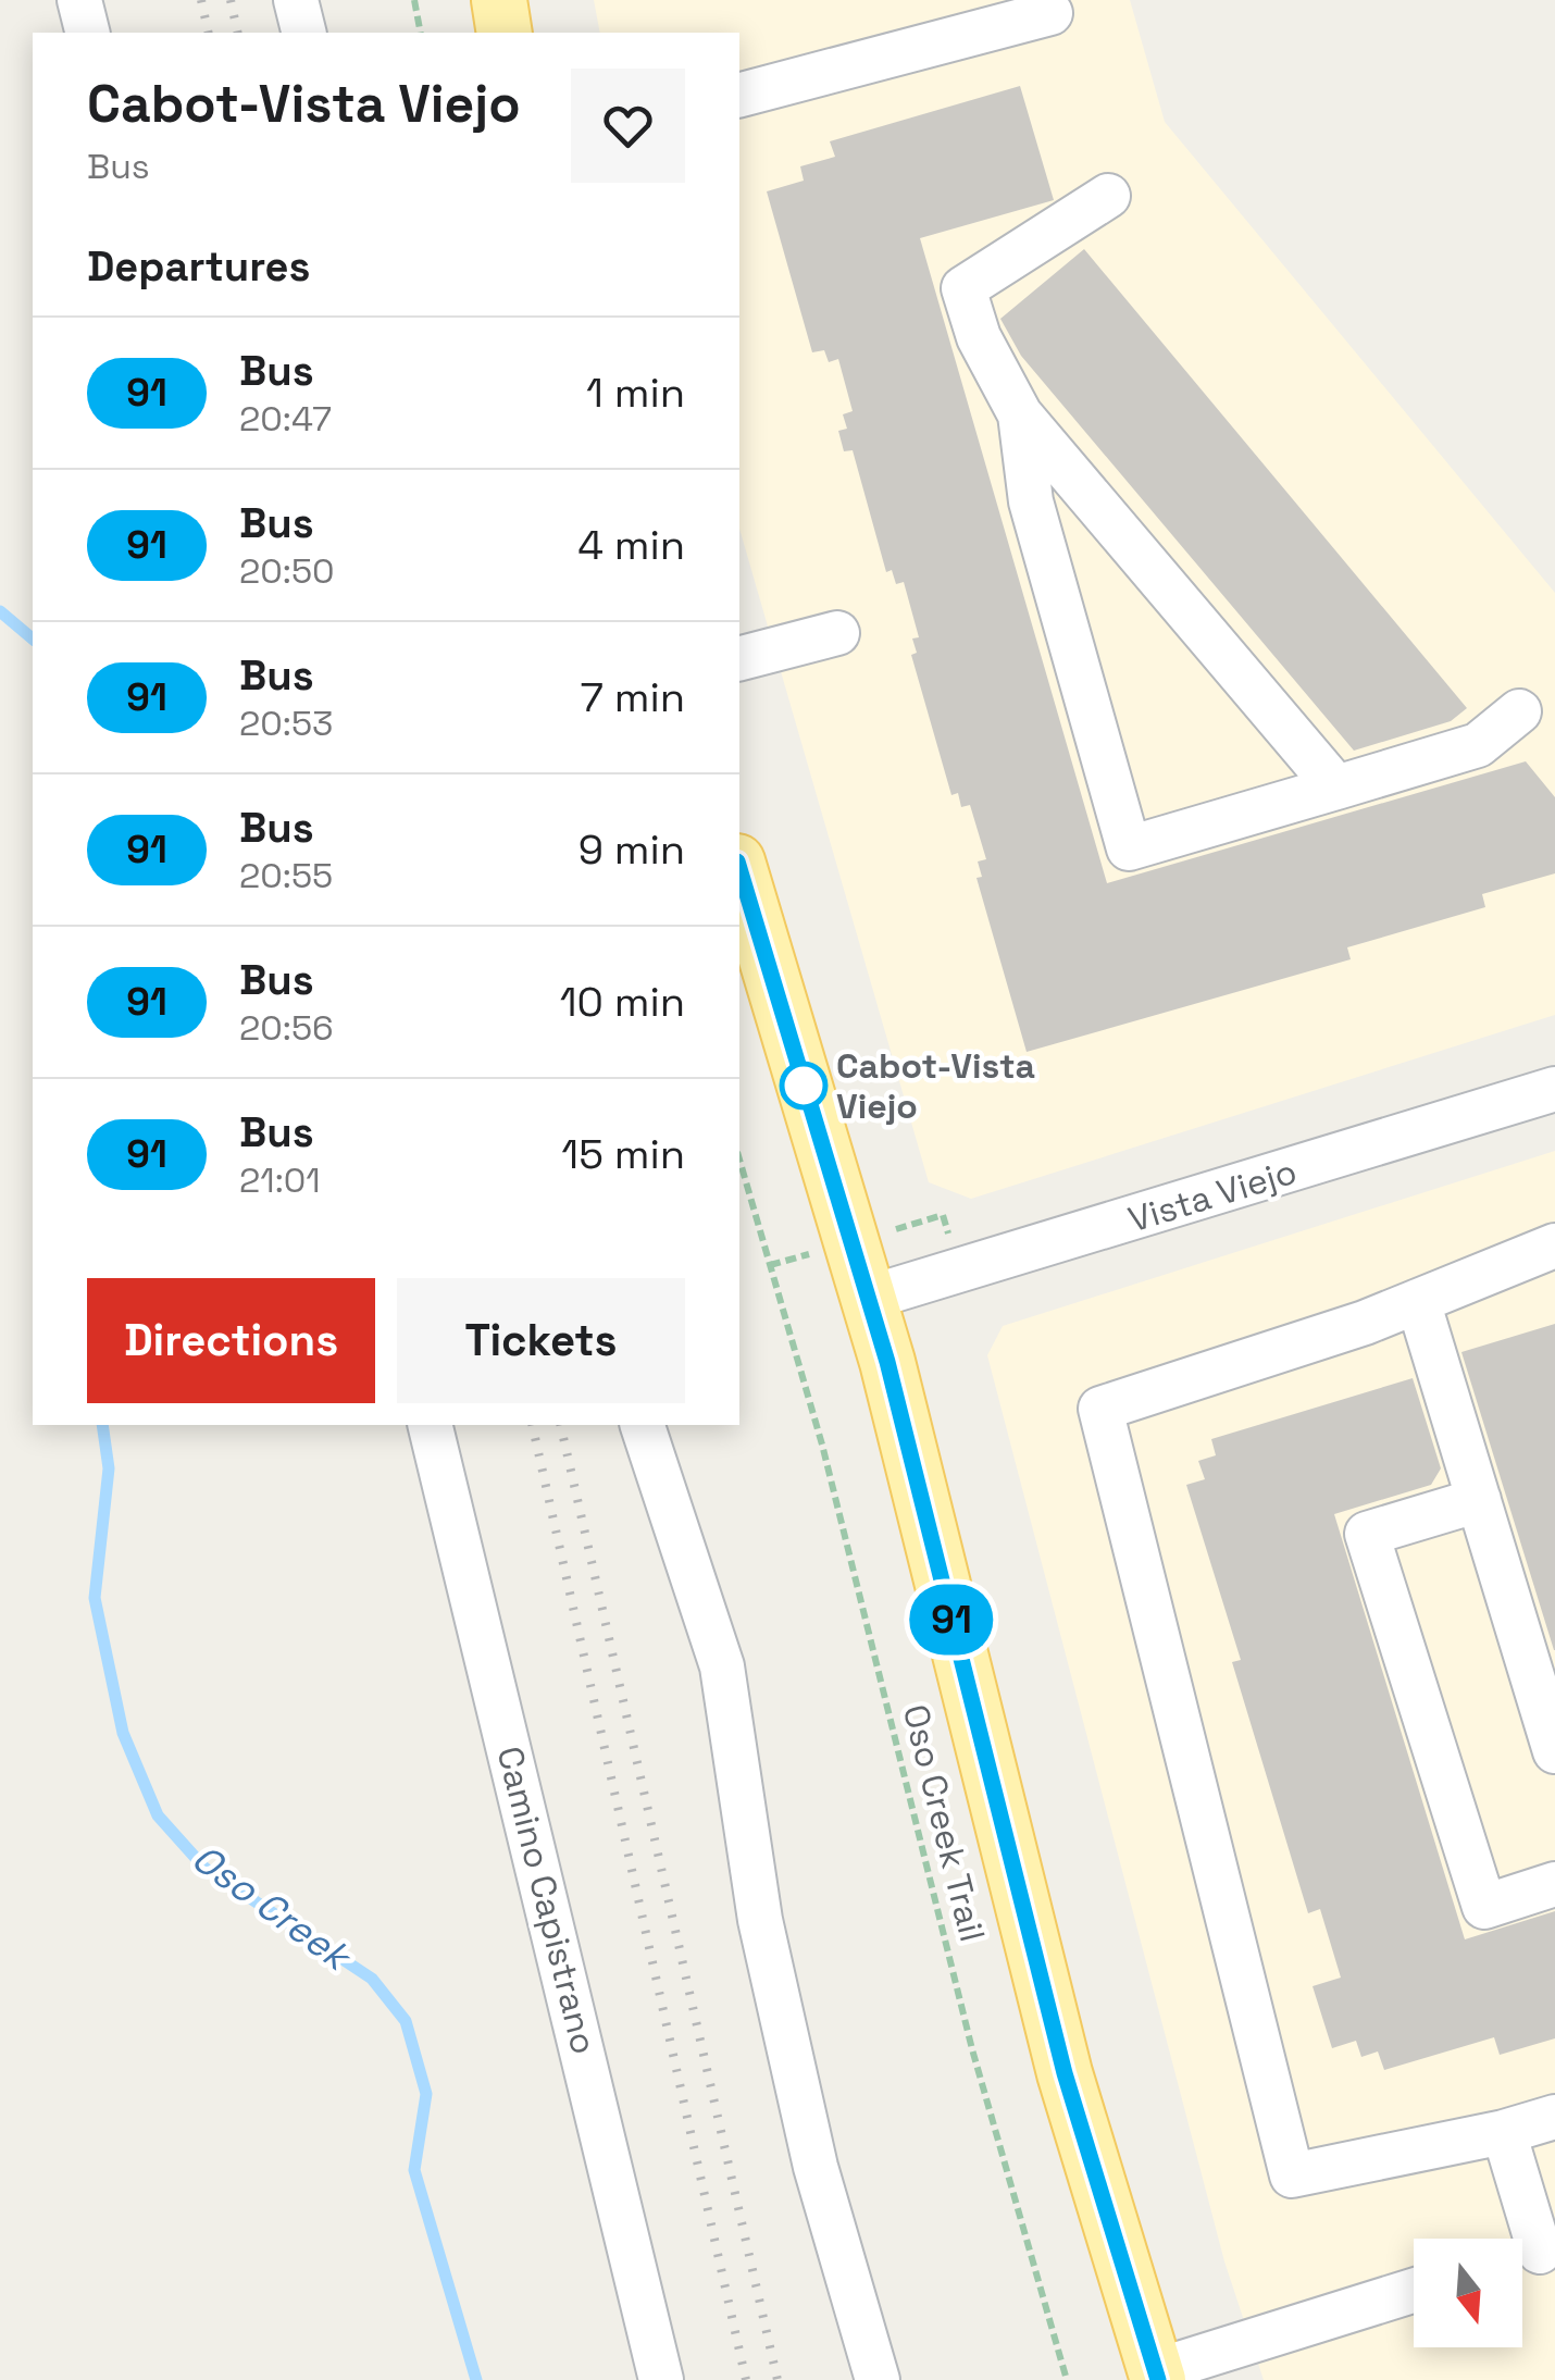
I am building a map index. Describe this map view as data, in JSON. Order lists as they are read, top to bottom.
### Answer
{
  "streets": {
    "street": ["Vista Viejo", "Camino Capistrano"],
    "path": ["Oso Creek Trail"]
  },
  "water": ["Oso Creek"],
  "places": ["Cabot-Vista Viejo"],
  "lines": ["bus line 91"],
  "north": "bottom",
  "page": {
    "on_map": "91",
    "heading": [
      ["Cabot-Vista Viejo", "Bus"],
      "Departures"
    ],
    "list": [
      {
        "mark": "91",
        "name": "Bus",
        "note": "20:47",
        "value": "1 min"
      },
      {
        "mark": "91",
        "name": "Bus",
        "note": "20:50",
        "value": "4 min"
      },
      {
        "mark": "91",
        "name": "Bus",
        "note": "20:53",
        "value": "7 min"
      },
      {
        "mark": "91",
        "name": "Bus",
        "note": "20:55",
        "value": "9 min"
      },
      {
        "mark": "91",
        "name": "Bus",
        "note": "20:56",
        "value": "10 min"
      },
      {
        "mark": "91",
        "name": "Bus",
        "note": "21:01",
        "value": "15 min"
      }
    ],
    "buttons": ["Directions", "Tickets"]
  }
}
